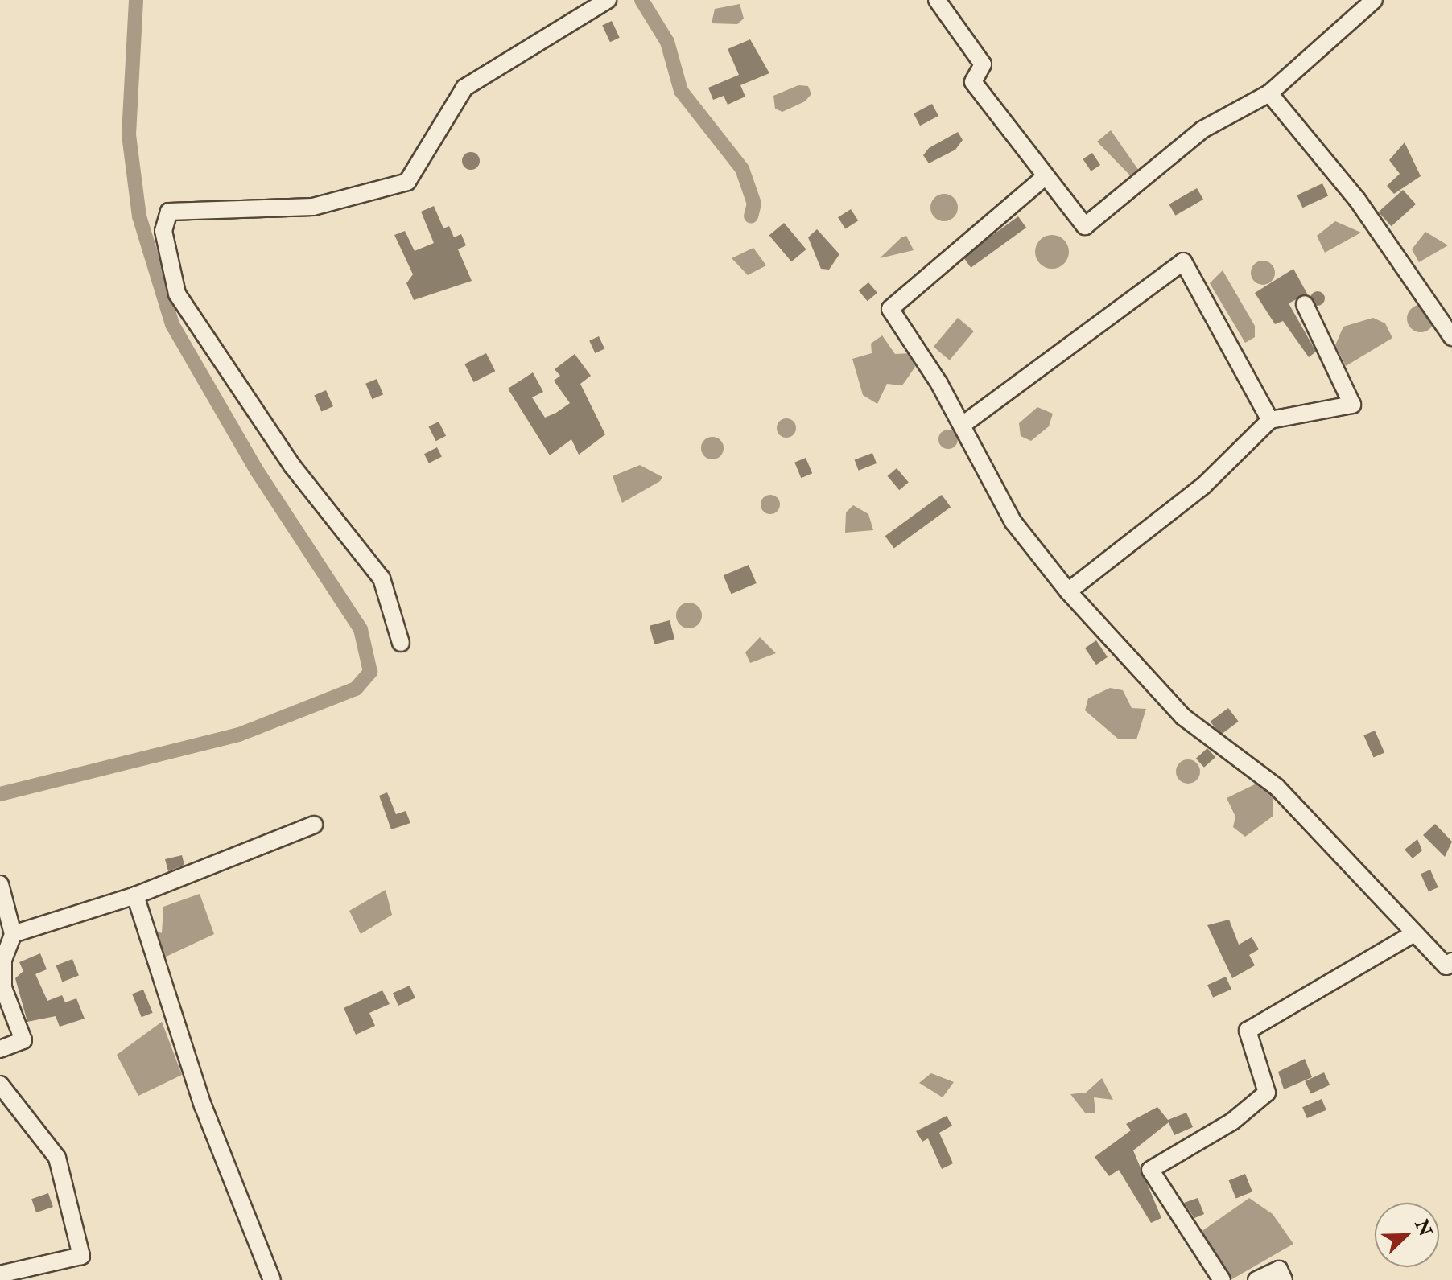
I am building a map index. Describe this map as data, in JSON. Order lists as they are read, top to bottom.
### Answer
{
  "north": "top right"
}
